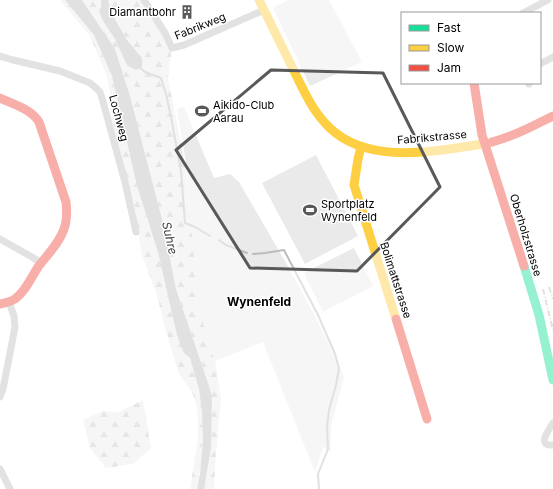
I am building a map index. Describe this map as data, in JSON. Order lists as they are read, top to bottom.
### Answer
{
  "streets": {
    "street": [
      "Fabrikweg",
      "Lochweg",
      "Fabrikstrasse",
      "Oberholzstrasse",
      "Bolimattstrasse"
    ]
  },
  "crossings": [
    ["Fabrikweg", "Fabrikstrasse"],
    ["Fabrikstrasse", "Oberholzstrasse"],
    ["Fabrikstrasse", "Bolimattstrasse"]
  ],
  "districts": ["Wynenfeld"],
  "water": ["Suhre"],
  "places": {
    "building": ["Diamantbohr"],
    "sports": ["Aikido-Club Aarau", "Sportplatz Wynenfeld"]
  },
  "legend": ["Fast", "Slow", "Jam"]
}
